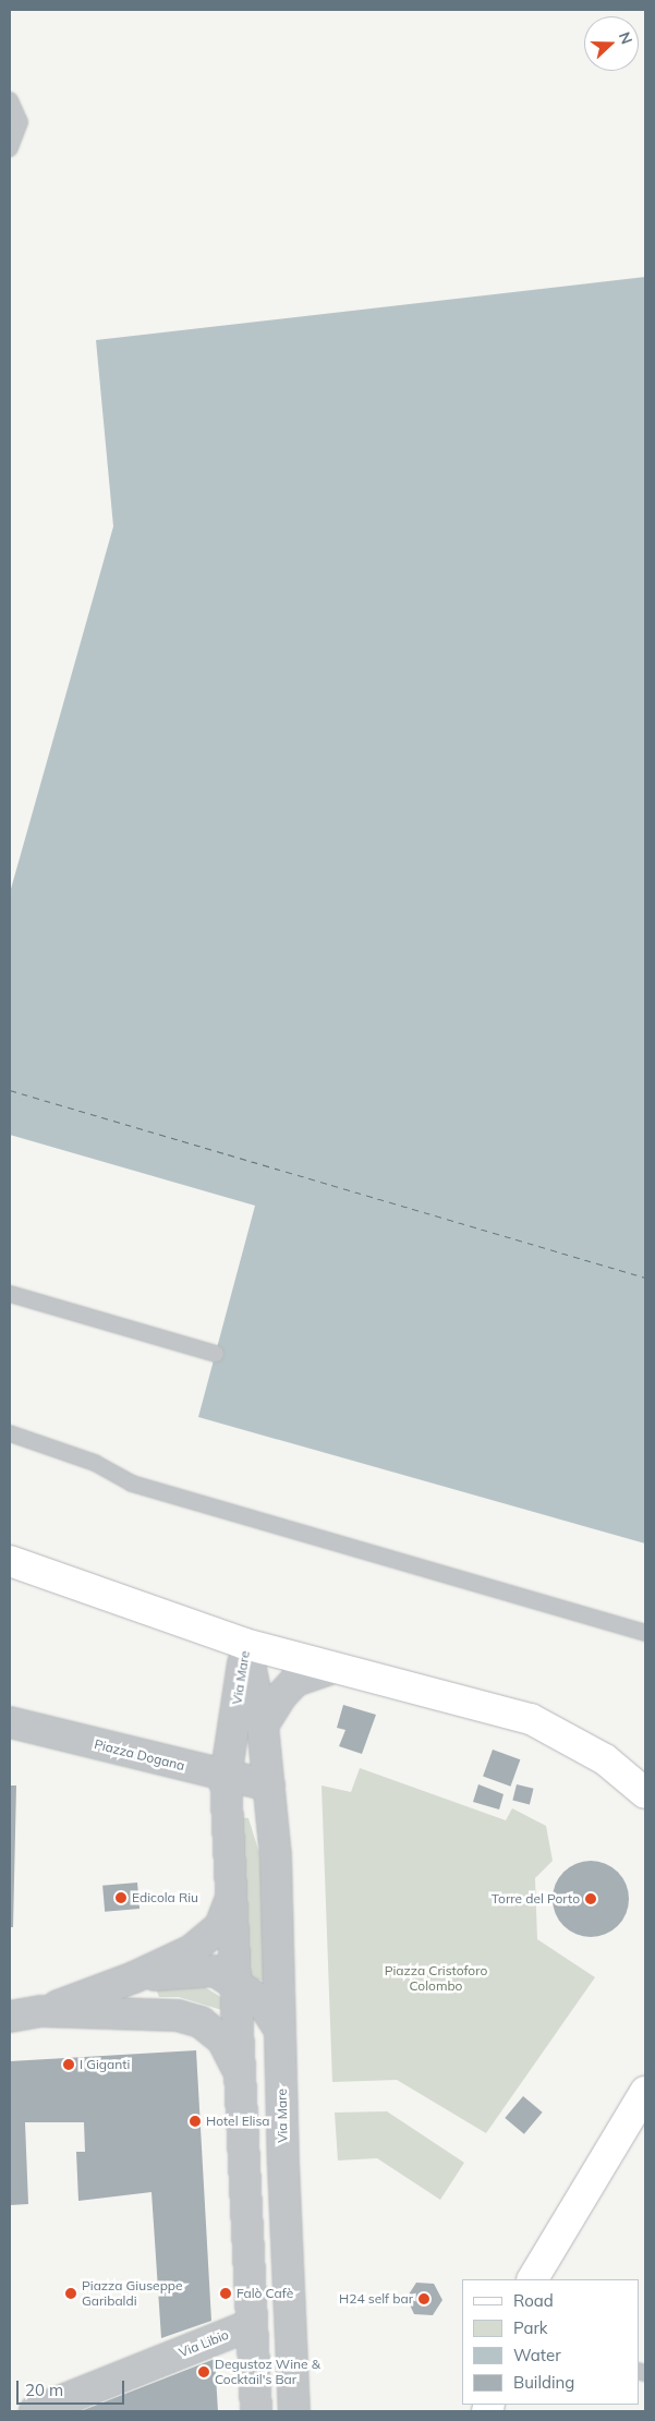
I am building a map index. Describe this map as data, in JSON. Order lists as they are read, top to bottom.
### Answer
{
  "streets": {
    "street": ["Via Mare", "Piazza Dogana", "Via Libio"]
  },
  "crossings": [
    ["Via Mare", "Piazza Dogana"],
    ["Via Mare", "Via Libio"]
  ],
  "parks": ["Piazza Cristoforo Colombo"],
  "places": [
    "Edicola Riu",
    "Torre del Porto",
    "I Giganti",
    "Hotel Elisa",
    "Piazza Giuseppe Garibaldi",
    "Falò Cafè",
    "H24 self bar",
    "Degustoz Wine & Cocktail's Bar"
  ],
  "legend": [
    "Road",
    "Park",
    "Water",
    "Building"
  ],
  "scale_bar": "20 m",
  "north": "right"
}
